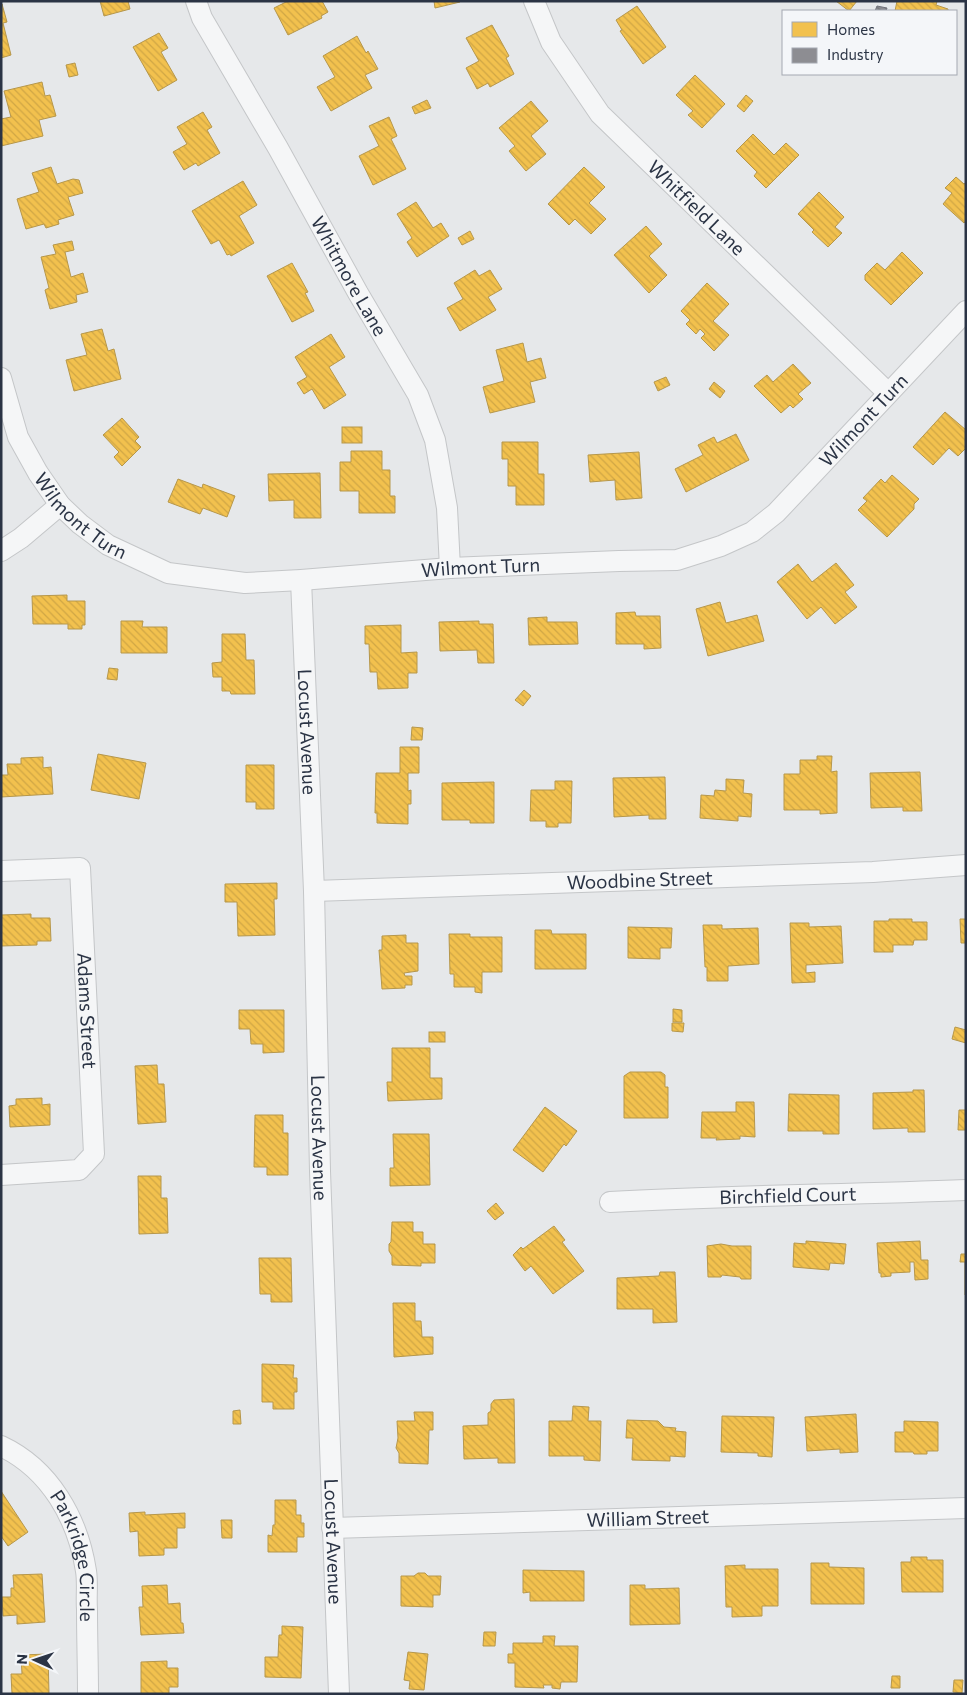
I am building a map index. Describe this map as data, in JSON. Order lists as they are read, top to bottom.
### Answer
{
  "streets": {
    "street": [
      "Whitfield Lane",
      "Whitmore Lane",
      "Wilmont Turn",
      "Locust Avenue",
      "Woodbine Street",
      "Adams Street",
      "Birchfield Court",
      "William Street",
      "Parkridge Circle"
    ]
  },
  "crossings": [
    ["Whitfield Lane", "Wilmont Turn"],
    ["Whitmore Lane", "Wilmont Turn"],
    ["Wilmont Turn", "Locust Avenue"],
    ["Locust Avenue", "Woodbine Street"],
    ["Locust Avenue", "William Street"]
  ],
  "legend": ["Homes", "Industry"],
  "north": "left"
}
